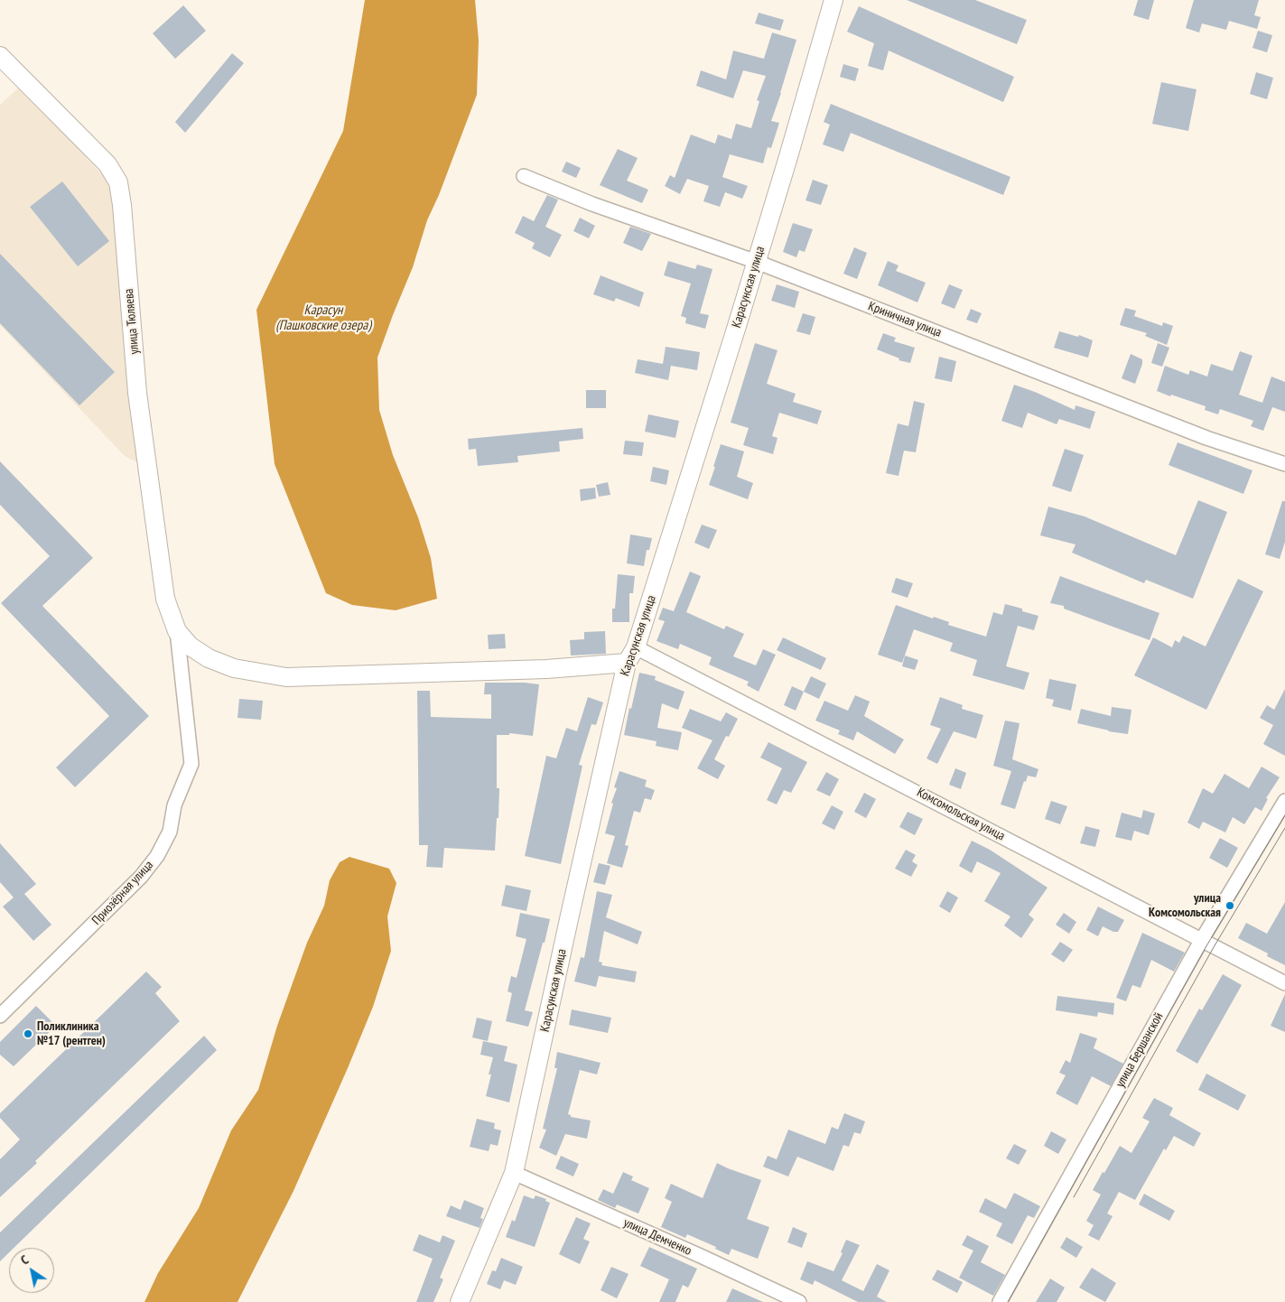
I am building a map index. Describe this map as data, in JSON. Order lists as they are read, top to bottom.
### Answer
{
  "streets": {
    "street": [
      "Карасунская улица",
      "Криничная улица",
      "улица Тюляева",
      "Комсомольская улица",
      "Приозёрная улица",
      "улица Бершанской",
      "улица Демченко"
    ]
  },
  "crossings": [
    ["Карасунская улица", "Криничная улица"],
    ["Карасунская улица", "Комсомольская улица"],
    ["Карасунская улица", "улица Демченко"],
    ["улица Тюляева", "Приозёрная улица"],
    ["Комсомольская улица", "улица Бершанской"]
  ],
  "water": ["Карасун (Пашковские озера)"],
  "places": ["улица Комсомольская", "Поликлиника №17 (рентген)"],
  "north": "top left"
}
